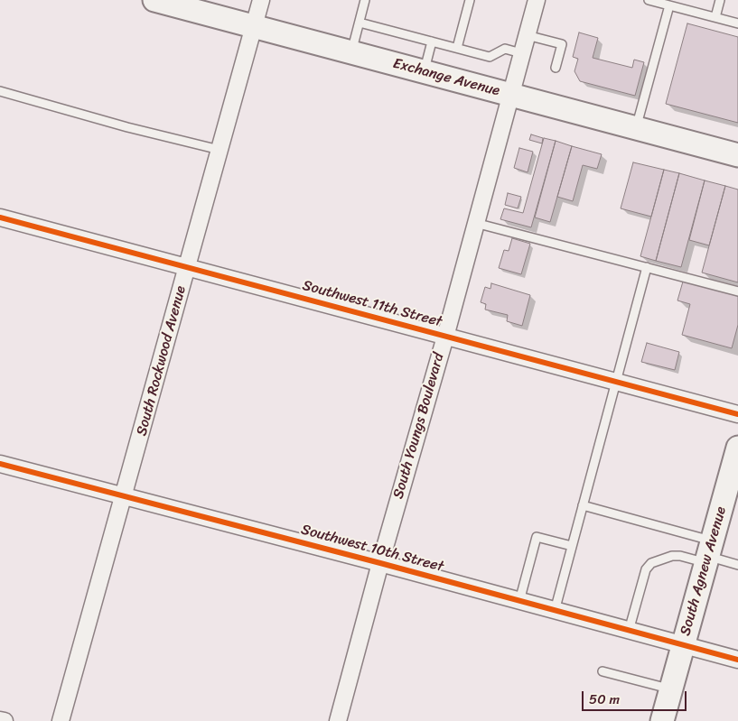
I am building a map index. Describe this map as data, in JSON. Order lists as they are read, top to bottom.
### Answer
{
  "streets": {
    "main road": ["Exchange Avenue", "South Agnew Avenue"],
    "street": [
      "Southwest 11th Street",
      "South Rockwood Avenue",
      "South Youngs Boulevard",
      "Southwest 10th Street"
    ]
  },
  "crossings": [
    ["Exchange Avenue", "South Rockwood Avenue"],
    ["Exchange Avenue", "South Youngs Boulevard"],
    ["Southwest 11th Street", "South Rockwood Avenue"],
    ["Southwest 11th Street", "South Youngs Boulevard"],
    ["South Rockwood Avenue", "Southwest 10th Street"],
    ["South Youngs Boulevard", "Southwest 10th Street"],
    ["Southwest 10th Street", "South Agnew Avenue"]
  ],
  "scale_bar": "50 m"
}
